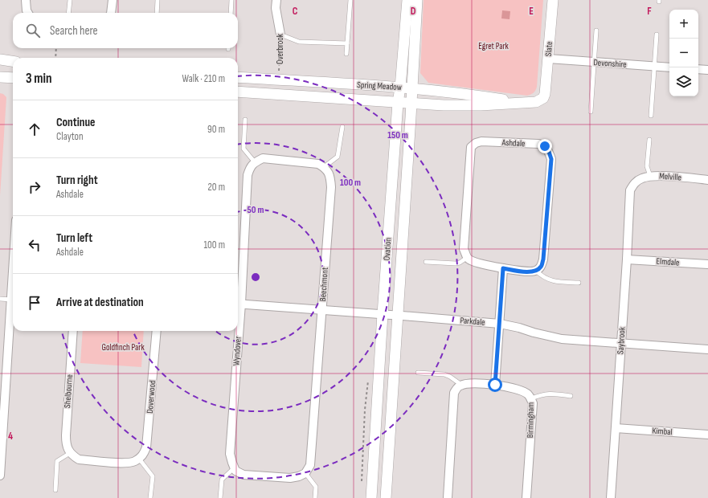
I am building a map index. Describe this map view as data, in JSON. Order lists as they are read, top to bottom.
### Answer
{
  "streets": {
    "street": [
      "Overbrook",
      "Slate",
      "Devonshire",
      "Spring Meadow",
      "Ashdale",
      "Melville",
      "Ovation",
      "Elmdale",
      "Beechmont",
      "Parkdale",
      "Saybrook",
      "Wyndover",
      "Shelbourne",
      "Doverwood",
      "Birmingham",
      "Kimbal"
    ]
  },
  "crossings": [
    ["Overbrook", "Spring Meadow"],
    ["Slate", "Devonshire"],
    ["Slate", "Spring Meadow"],
    ["Spring Meadow", "Ovation"],
    ["Melville", "Saybrook"],
    ["Ovation", "Parkdale"],
    ["Elmdale", "Saybrook"],
    ["Beechmont", "Parkdale"],
    ["Parkdale", "Saybrook"],
    ["Parkdale", "Wyndover"],
    ["Saybrook", "Kimbal"]
  ],
  "parks": ["Egret Park", "Goldfinch Park"],
  "page": {
    "map_buttons": ["+", "−"],
    "search": "Search here",
    "heading": ["3 min", "Walk · 210 m"],
    "list": [
      ["Continue", "Clayton", "90 m"],
      ["Turn right", "Ashdale", "20 m"],
      ["Turn left", "Ashdale", "100 m"],
      "Arrive at destination"
    ]
  },
  "grid": {
    "columns": [
      "C",
      "D",
      "E",
      "F"
    ],
    "rows": ["4"]
  },
  "rings": ["150 m", "100 m", "50 m"]
}
